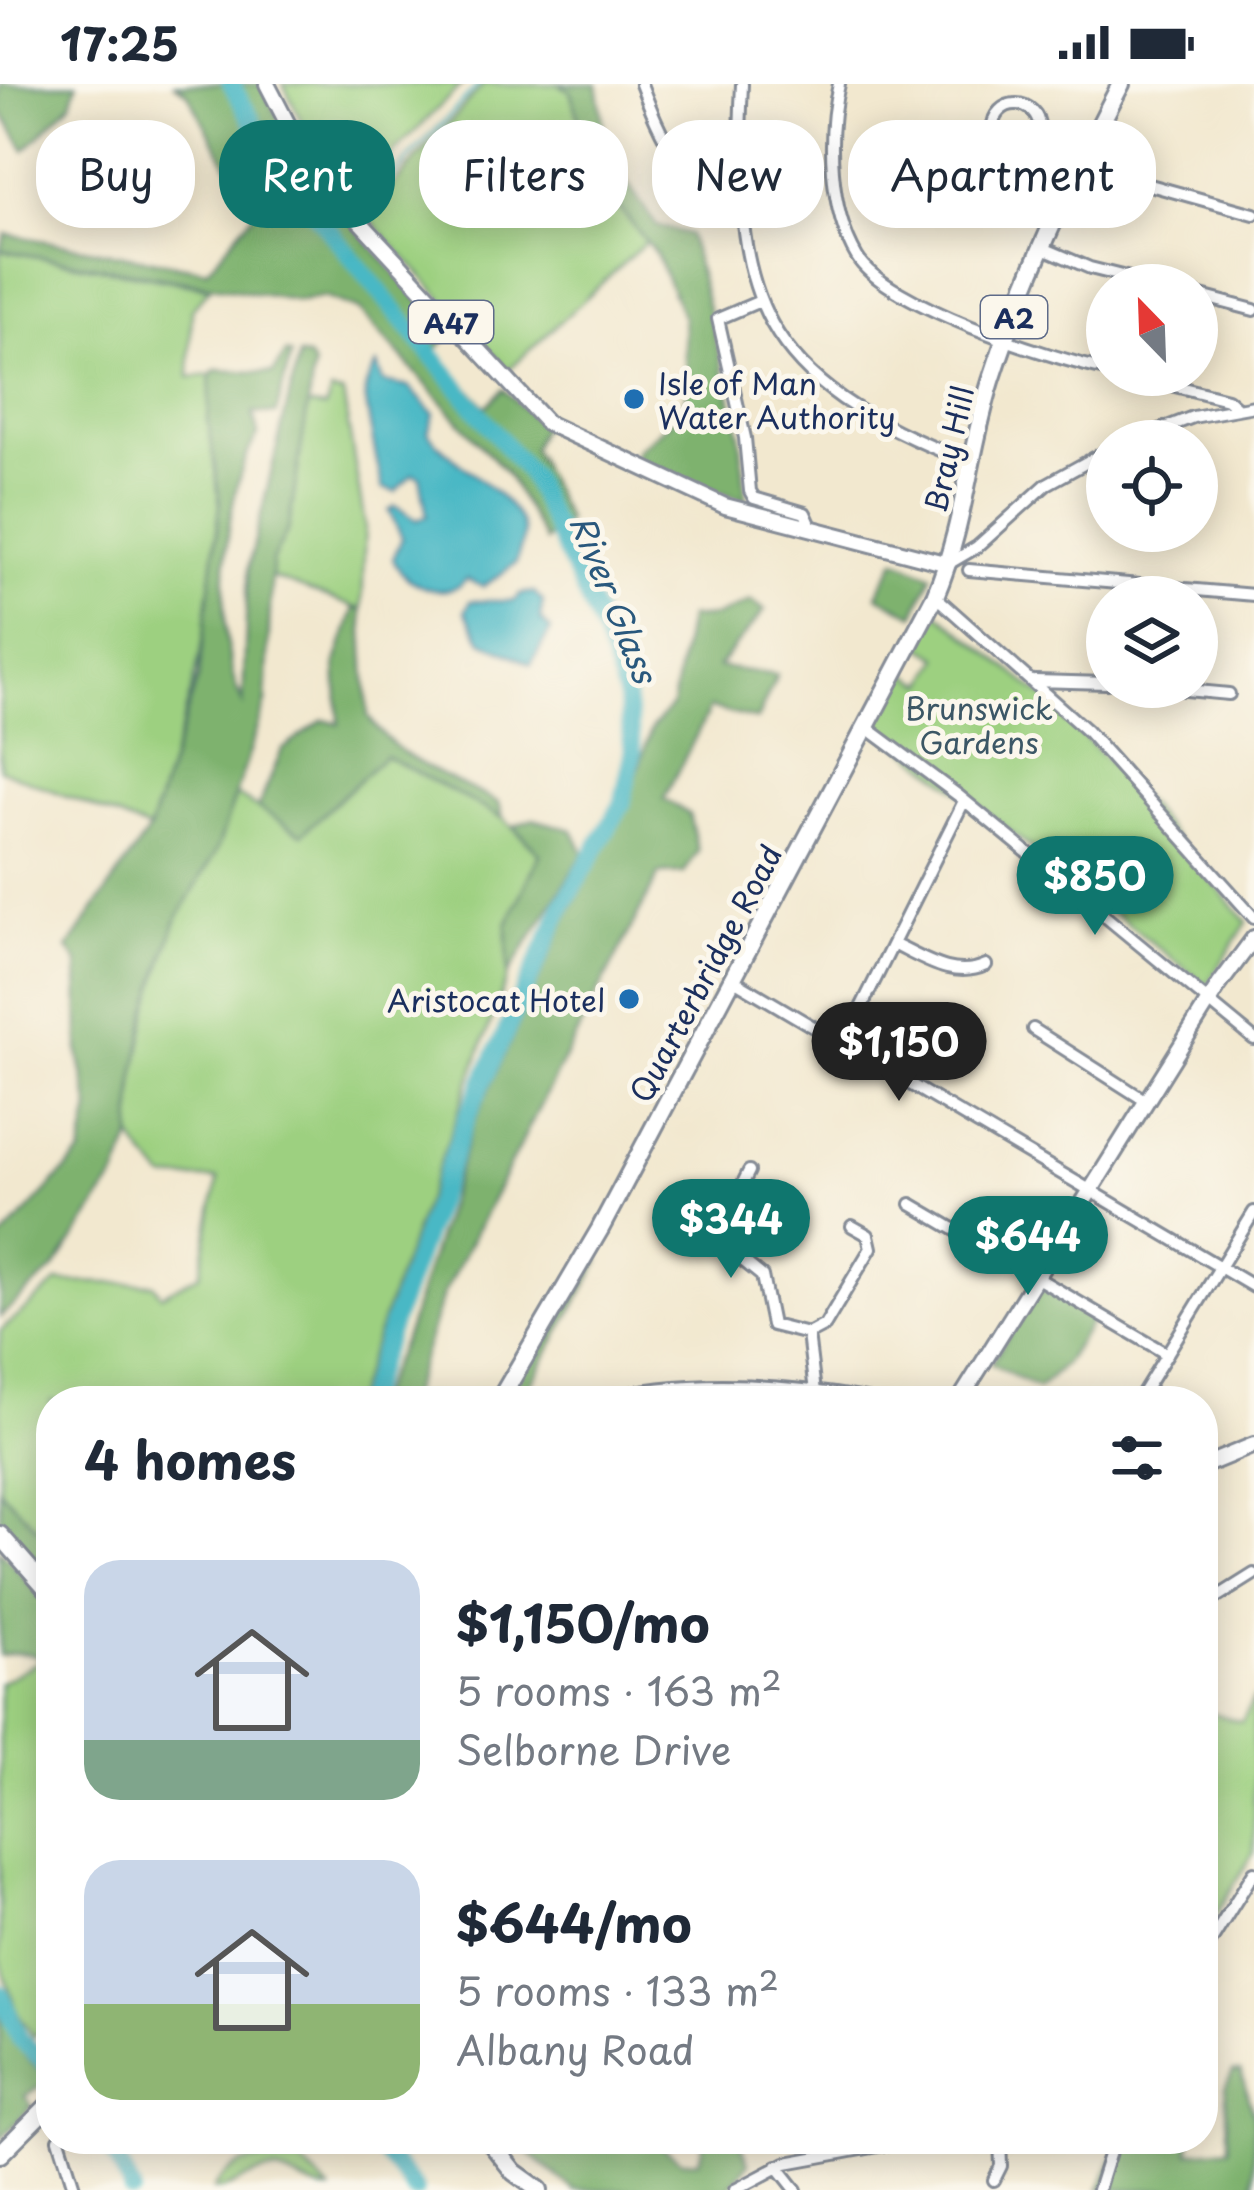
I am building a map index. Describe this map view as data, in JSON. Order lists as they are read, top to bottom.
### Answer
{
  "streets": {
    "highway": ["A2", "Bray Hill", "Quarterbridge Road"],
    "main road": ["A47"]
  },
  "crossings": [
    ["A47", "Bray Hill"],
    ["A47", "Quarterbridge Road"],
    ["Bray Hill", "Quarterbridge Road"]
  ],
  "water": ["River Glass"],
  "parks": ["Brunswick Gardens"],
  "places": ["Isle of Man Water Authority", "Aristocat Hotel"],
  "north": "top left",
  "page": {
    "status": "17:25",
    "chip": [
      "Buy",
      "Rent",
      "Filters",
      "New",
      "Apartment"
    ],
    "price": [
      "$850",
      "$1,150",
      "$344",
      "$644"
    ],
    "heading": "4 homes",
    "list": [
      {
        "name": "$1,150/mo",
        "note": "5 rooms · 163 m² · Selborne Drive"
      },
      {
        "name": "$644/mo",
        "note": "5 rooms · 133 m² · Albany Road"
      }
    ]
  }
}
